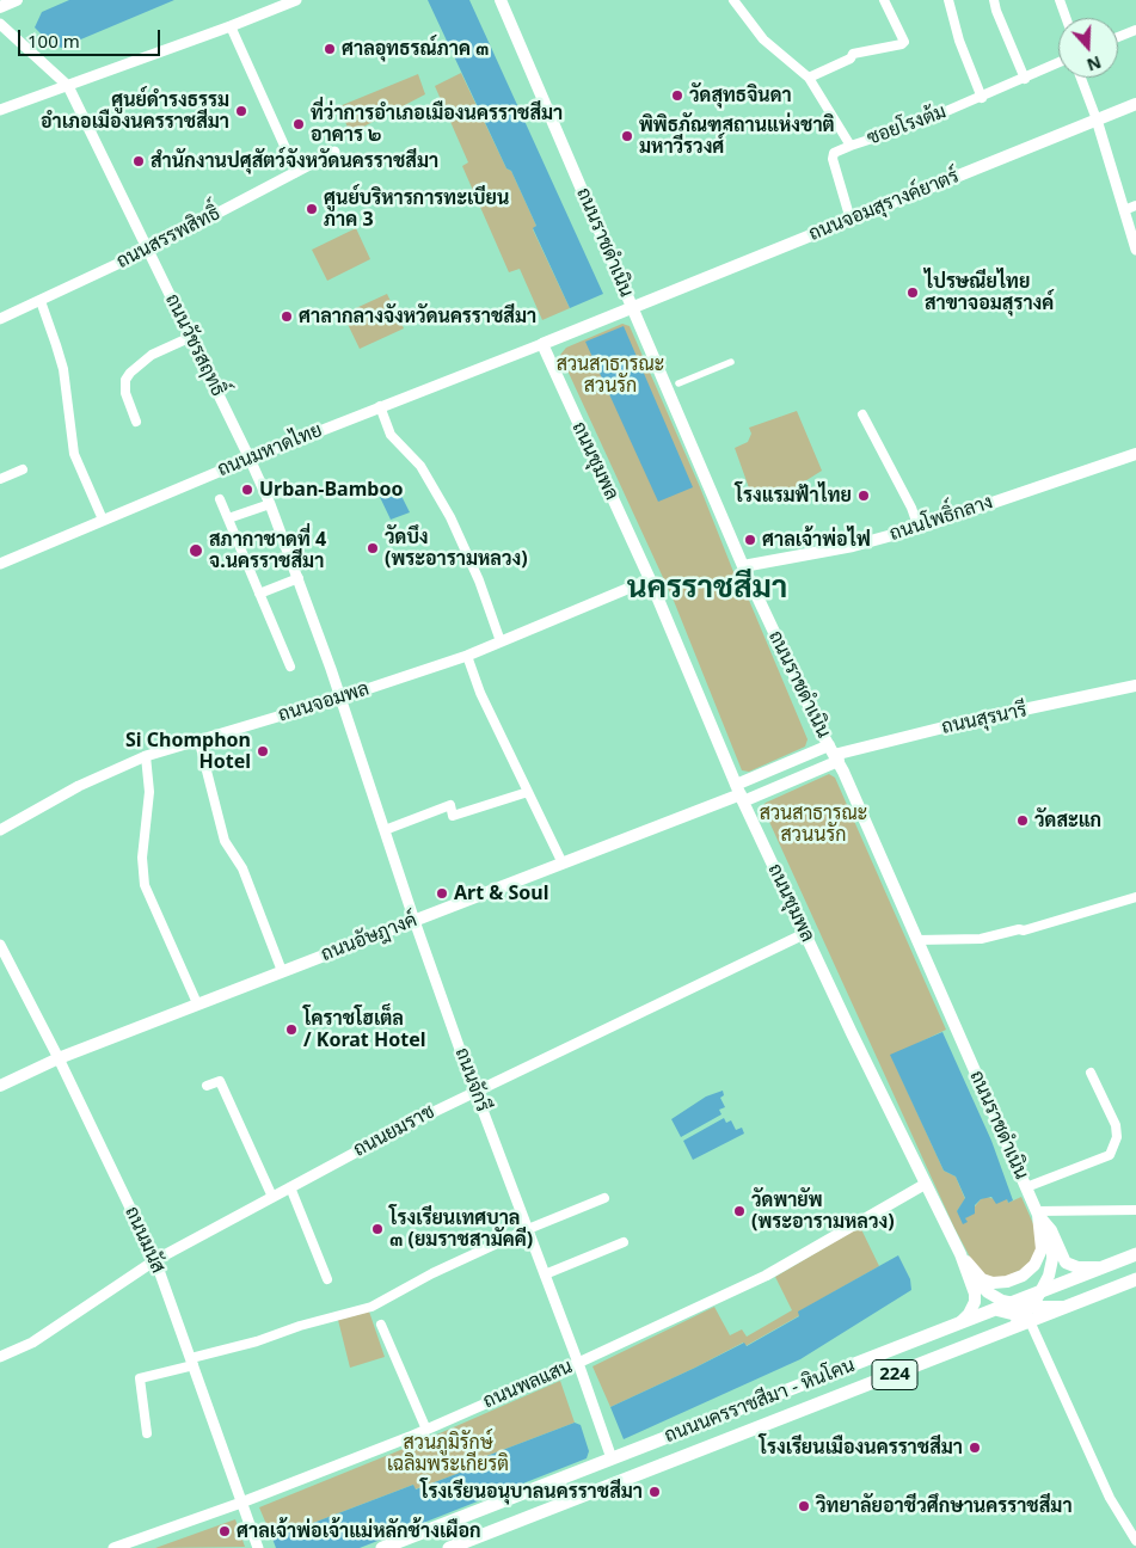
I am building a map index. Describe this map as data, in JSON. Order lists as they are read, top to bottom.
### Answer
{
  "streets": {
    "main road": [
      "ถนนจอมสุรางค์ยาตร์",
      "ถนนราชดำเนิน",
      "ถนนชุมพล",
      "ถนนโพธิ์กลาง",
      "ถนนสุรนารี",
      "ถนนอัษฎางค์",
      "224",
      "ถนนนครราชสีมา - หินโคน"
    ],
    "street": [
      "ซอยโรงต้ม",
      "ถนนสรรพสิทธิ์",
      "ถนนวัชรสฤทธิ์",
      "ถนนมหาดไทย",
      "ถนนจอมพล",
      "ถนนจักรี",
      "ถนนยมราช",
      "ถนนมนัส",
      "ถนนพลแสน"
    ]
  },
  "crossings": [
    ["ถนนจอมสุรางค์ยาตร์", "ถนนราชดำเนิน"],
    ["ถนนจอมสุรางค์ยาตร์", "ถนนมหาดไทย"],
    ["ถนนจอมสุรางค์ยาตร์", "ถนนชุมพล"],
    ["ถนนสรรพสิทธิ์", "ถนนวัชรสฤทธิ์"],
    ["ถนนราชดำเนิน", "ถนนโพธิ์กลาง"],
    ["ถนนราชดำเนิน", "ถนนสุรนารี"],
    ["ถนนราชดำเนิน", "ถนนนครราชสีมา - หินโคน"],
    ["ถนนวัชรสฤทธิ์", "ถนนมหาดไทย"],
    ["ถนนวัชรสฤทธิ์", "ถนนจอมพล"],
    ["ถนนวัชรสฤทธิ์", "ถนนจักรี"],
    ["ถนนมหาดไทย", "ถนนชุมพล"],
    ["ถนนชุมพล", "ถนนจอมพล"],
    ["ถนนชุมพล", "ถนนอัษฎางค์"],
    ["ถนนชุมพล", "ถนนยมราช"],
    ["ถนนชุมพล", "ถนนพลแสน"],
    ["ถนนชุมพล", "ถนนนครราชสีมา - หินโคน"],
    ["ถนนจอมพล", "ถนนจักรี"],
    ["ถนนอัษฎางค์", "ถนนจักรี"],
    ["ถนนอัษฎางค์", "ถนนมนัส"],
    ["ถนนจักรี", "ถนนยมราช"],
    ["ถนนจักรี", "ถนนพลแสน"],
    ["ถนนจักรี", "ถนนนครราชสีมา - หินโคน"],
    ["ถนนยมราช", "ถนนมนัส"],
    ["ถนนมนัส", "ถนนพลแสน"]
  ],
  "districts": ["นครราชสีมา"],
  "parks": ["สวนสาธารณะ สวนรัก", "สวนสาธารณะ สวนนรัก", "สวนภูมิรักษ์ เฉลิมพระเกียรติ"],
  "places": [
    "ศาลอุทธรณ์ภาค ๓",
    "วัดสุทธจินดา",
    "ศูนย์ดำรงธรรม อำเภอเมืองนครราชสีมา",
    "ที่ว่าการอำเภอเมืองนครราชสีมา อาคาร ๒",
    "พิพิธภัณฑสถานแห่งชาติ มหาวีรวงศ์",
    "สำนักงานปศุสัตว์จังหวัดนครราชสีมา",
    "ศูนย์บริหารการทะเบียน ภาค 3",
    "ไปรษณียไทย สาขาจอมสุรางค์",
    "ศาลากลางจังหวัดนครราชสีมา",
    "Urban-Bamboo",
    "โรงแรมฟ้าไทย",
    "ศาลเจ้าพ่อไฟ",
    "วัดบึง (พระอารามหลวง)",
    "สภากาชาดที่ 4 จ.นครราชสีมา",
    "Si Chomphon Hotel",
    "วัดสะแก",
    "Art & Soul",
    "โคราชโฮเต็ล / Korat Hotel",
    "วัดพายัพ (พระอารามหลวง)",
    "โรงเรียนเทศบาล ๓ (ยมราชสามัคคี)",
    "โรงเรียนเมืองนครราชสีมา",
    "โรงเรียนอนุบาลนครราชสีมา",
    "วิทยาลัยอาชีวศึกษานครราชสีมา",
    "ศาลเจ้าพ่อเจ้าแม่หลักช้างเผือก"
  ],
  "scale_bar": "100 m",
  "north": "bottom"
}
